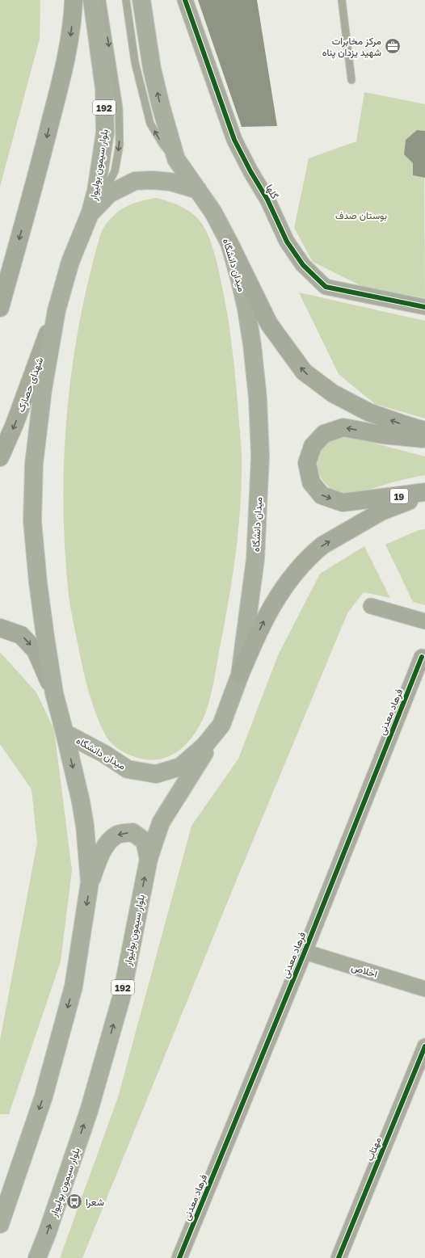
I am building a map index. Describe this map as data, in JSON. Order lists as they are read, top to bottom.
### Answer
{
  "streets": {
    "highway": ["19"],
    "main road": [
      "192",
      "بلوار سیمون بولیوار",
      "میدان دانشگاه",
      "شهدای حصارک"
    ],
    "street": [
      "گلها",
      "فرهاد معدنی",
      "اخلاص",
      "مهتاب"
    ]
  },
  "crossings": [
    ["بلوار سیمون بولیوار", "میدان دانشگاه"],
    ["میدان دانشگاه", "شهدای حصارک"],
    ["فرهاد معدنی", "اخلاص"]
  ],
  "one_way": ["شهدای حصارک"],
  "parks": ["بوستان صدف"],
  "places": {
    "office": ["مرکز مخابرات شهید یزدان پناه"],
    "bus stop": ["شعرا"]
  }
}
